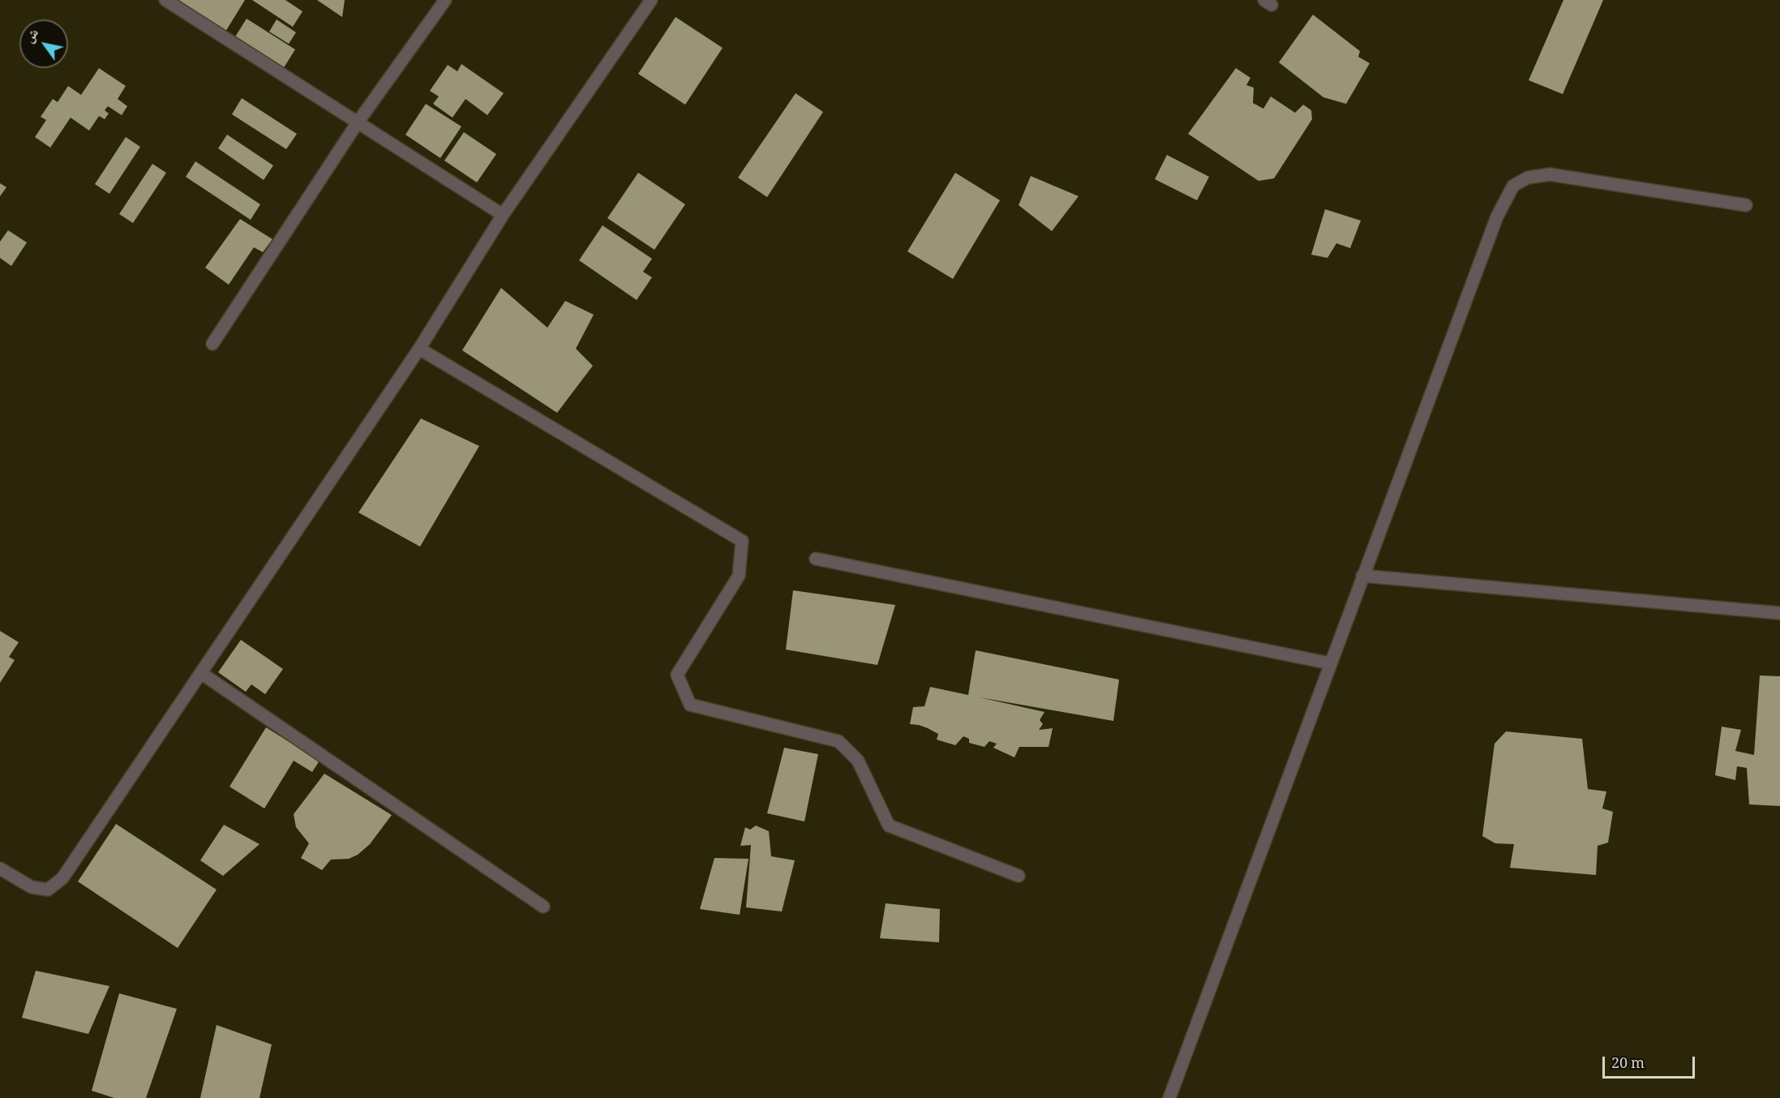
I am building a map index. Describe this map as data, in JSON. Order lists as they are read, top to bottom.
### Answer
{
  "scale_bar": "20 m",
  "north": "top left"
}
